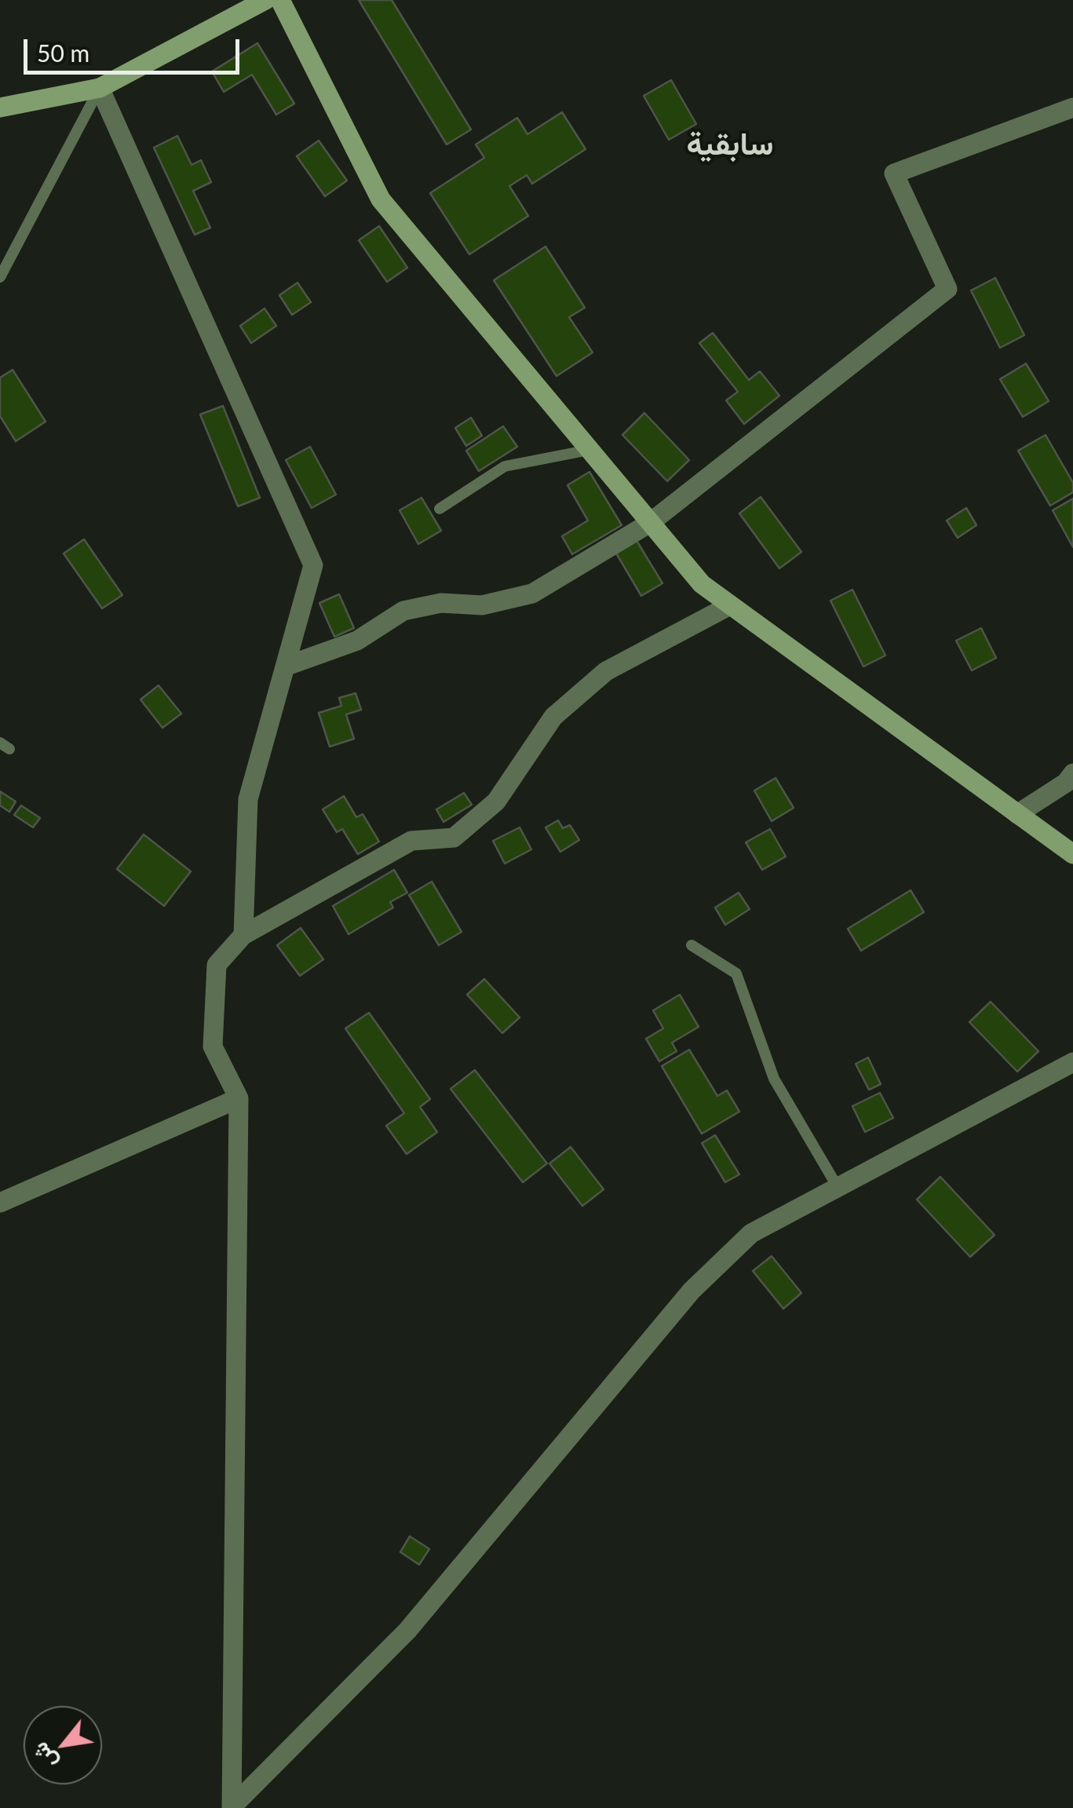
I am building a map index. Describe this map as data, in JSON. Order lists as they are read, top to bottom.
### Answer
{
  "districts": ["سابقية"],
  "scale_bar": "50 m",
  "north": "bottom left"
}
